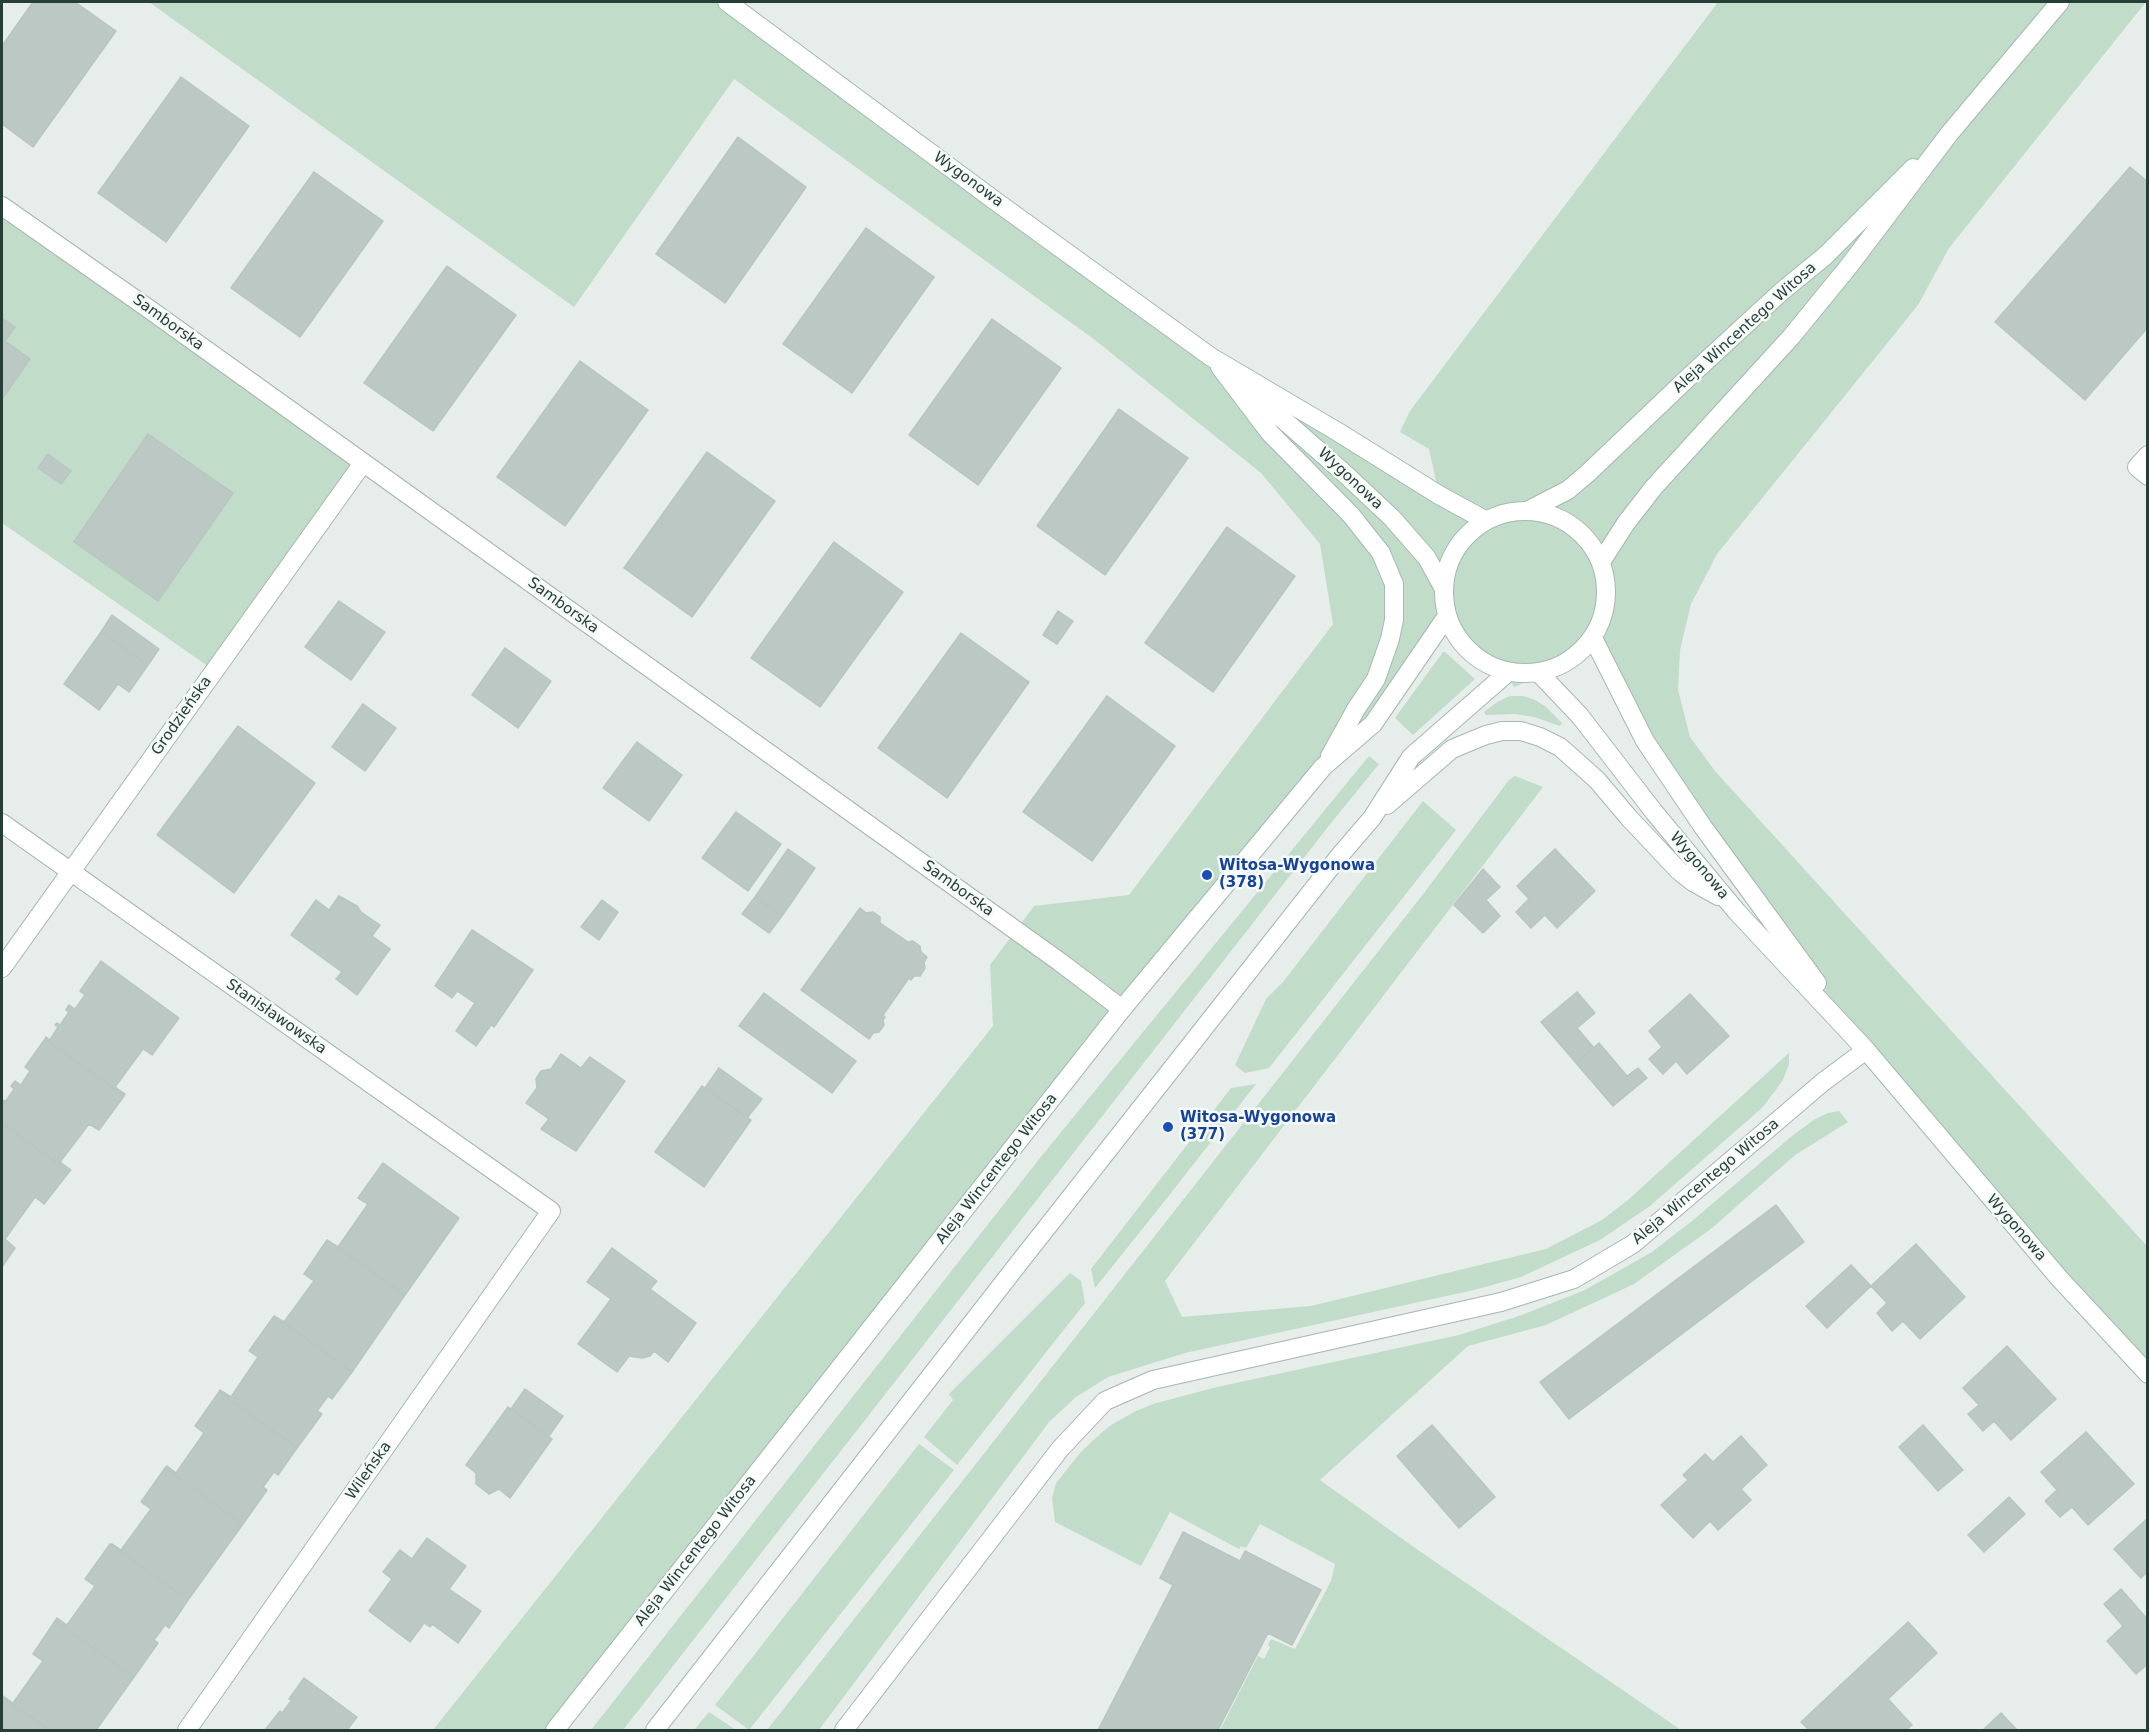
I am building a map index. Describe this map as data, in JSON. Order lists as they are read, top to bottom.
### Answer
{
  "streets": {
    "street": [
      "Wygonowa",
      "Samborska",
      "Aleja Wincentego Witosa",
      "Grodzieńska",
      "Stanisławowska",
      "Wileńska"
    ]
  },
  "crossings": [
    ["Wygonowa", "Aleja Wincentego Witosa"],
    ["Samborska", "Aleja Wincentego Witosa"],
    ["Samborska", "Grodzieńska"],
    ["Grodzieńska", "Stanisławowska"],
    ["Stanisławowska", "Wileńska"]
  ],
  "places": ["Witosa-Wygonowa (378)", "Witosa-Wygonowa (377)"]
}
